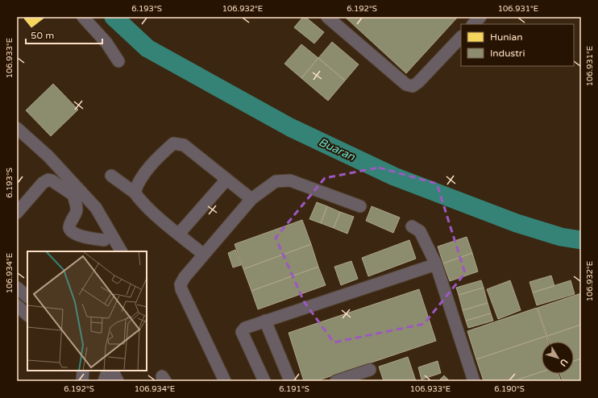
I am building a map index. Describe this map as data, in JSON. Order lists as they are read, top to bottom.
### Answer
{
  "water": ["Buaran"],
  "legend": ["Hunian", "Industri"],
  "scale_bar": "50 m",
  "north": "bottom right",
  "coordinates": [
    "6.193°S",
    "106.932°E",
    "6.192°S",
    "106.931°E",
    "106.933°E",
    "106.934°E",
    "6.191°S",
    "6.190°S"
  ]
}
